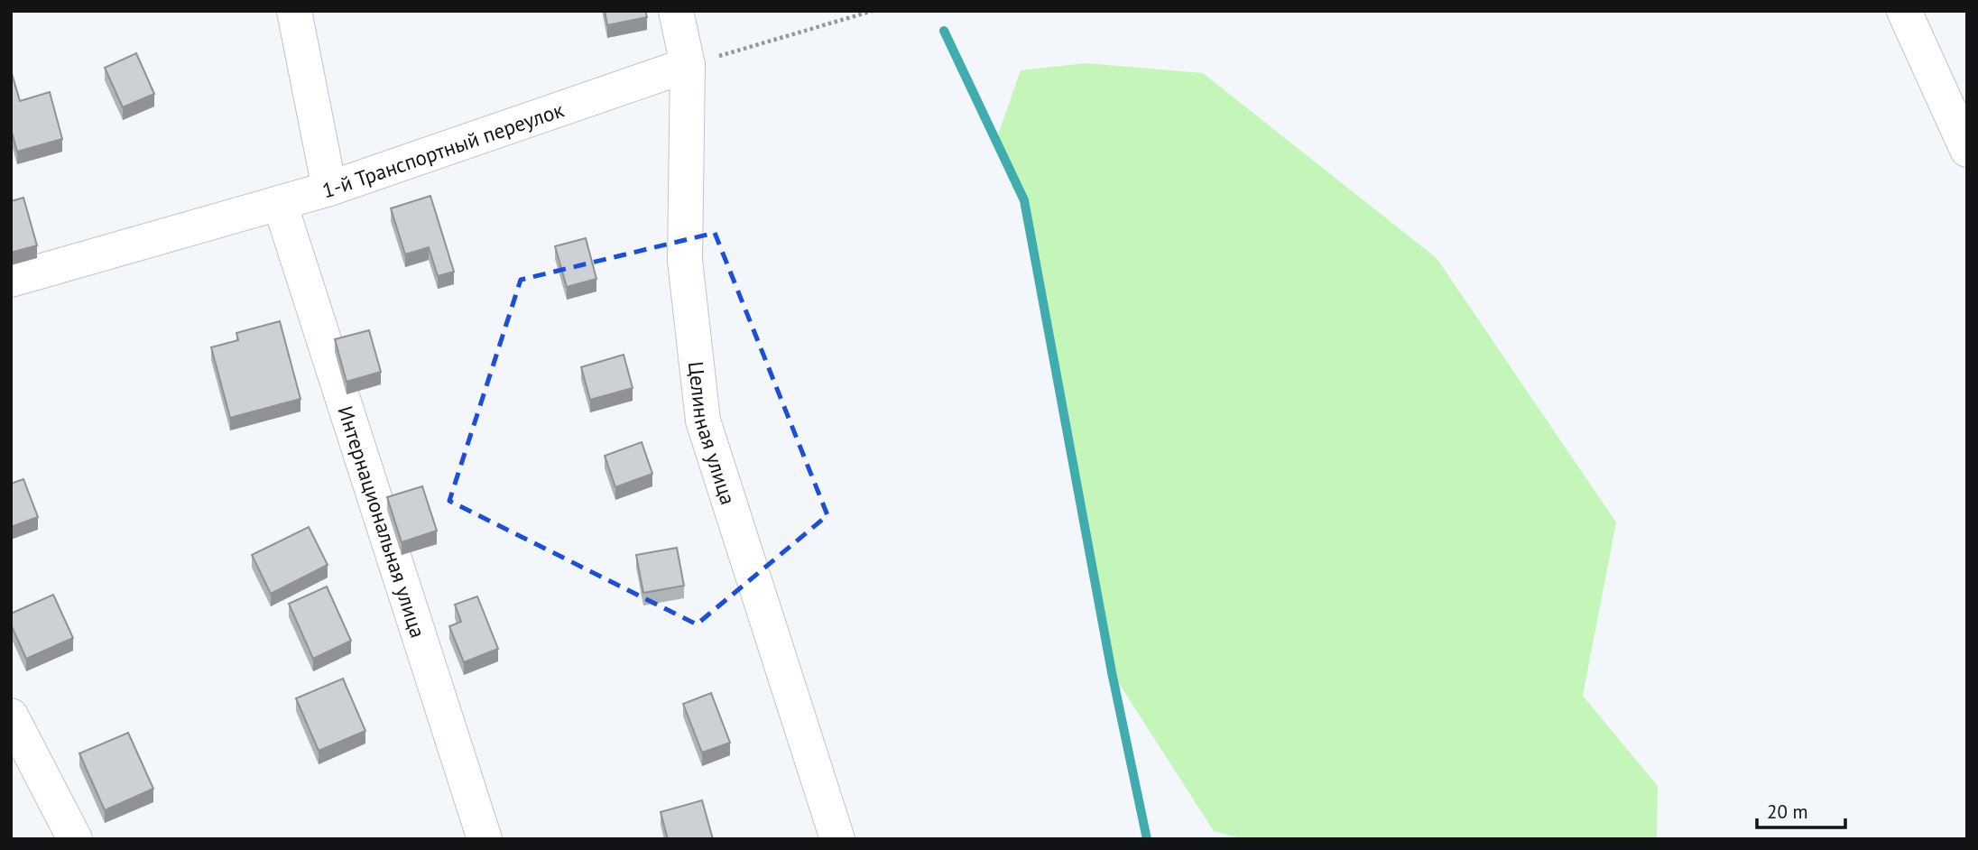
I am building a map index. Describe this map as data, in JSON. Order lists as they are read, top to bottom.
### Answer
{
  "streets": {
    "street": ["1-й Транспортный переулок", "Целинная улица", "Интернациональная улица"]
  },
  "crossings": [
    ["1-й Транспортный переулок", "Целинная улица"],
    ["1-й Транспортный переулок", "Интернациональная улица"]
  ],
  "scale_bar": "20 m"
}
